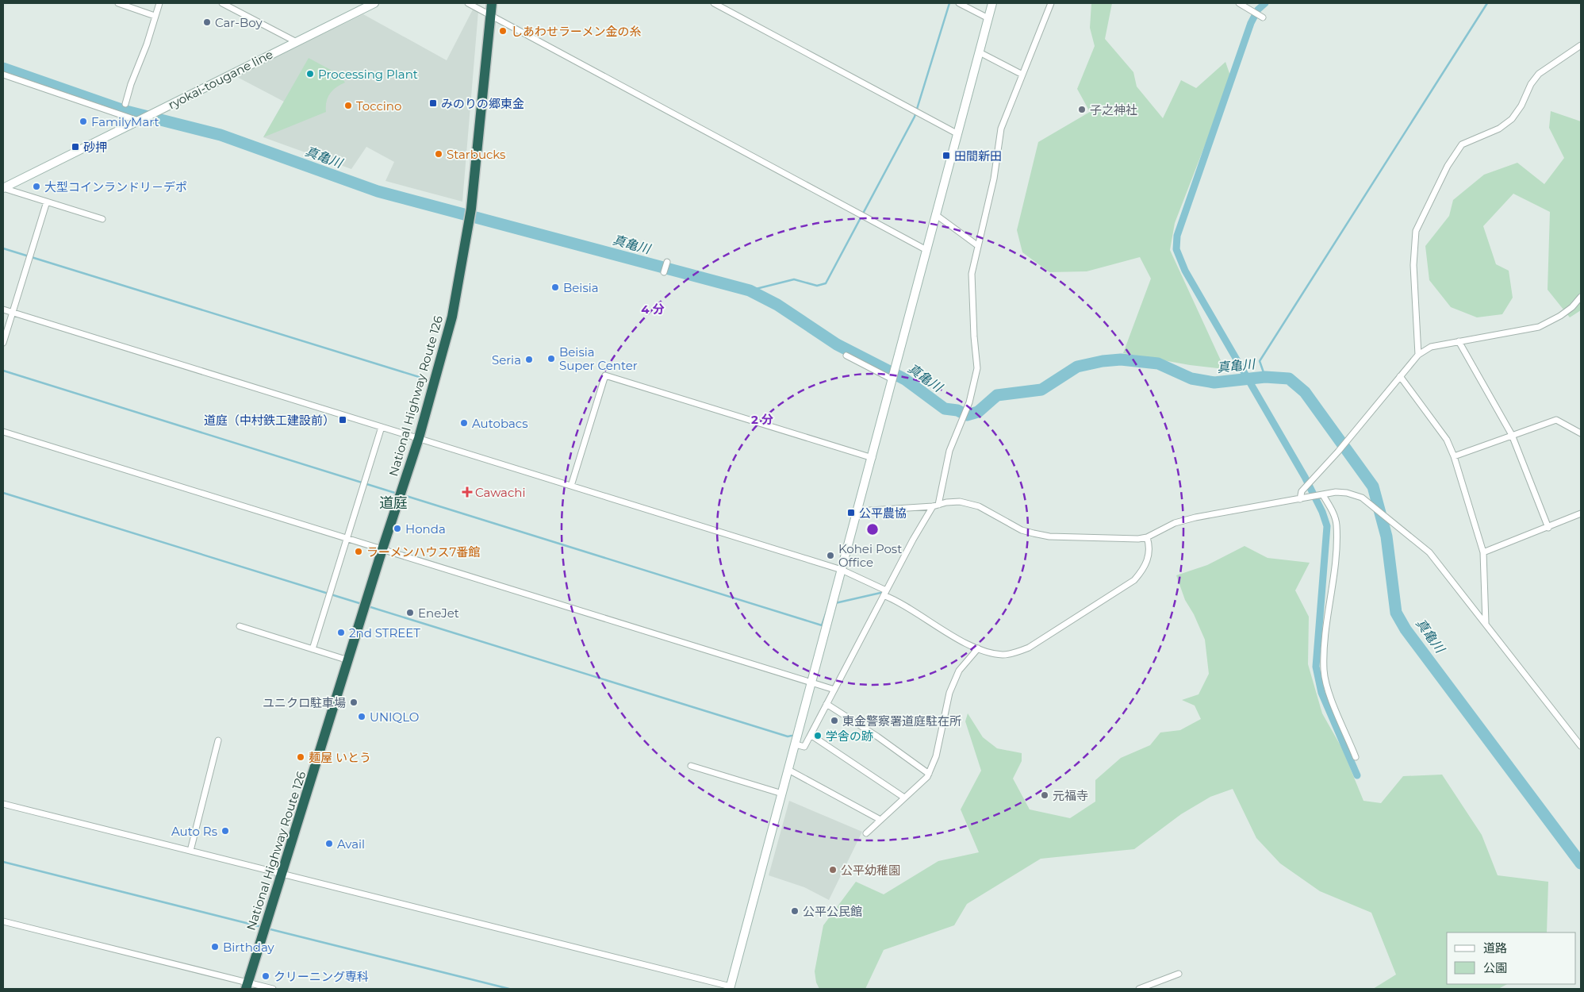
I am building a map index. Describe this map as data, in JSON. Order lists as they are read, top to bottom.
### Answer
{
  "streets": {
    "highway": ["National Highway Route 126"],
    "street": ["ryokai-tougane line"]
  },
  "districts": ["道庭"],
  "water": ["真亀川"],
  "places": {
    "other": [
      "Car-Boy",
      "しあわせラーメン金の糸",
      "Processing Plant",
      "Toccino",
      "子之神社",
      "FamilyMart",
      "Starbucks",
      "大型コインランドリ－デポ",
      "Beisia",
      "Beisia Super Center",
      "Seria",
      "Autobacs",
      "Honda",
      "ラーメンハウス7番館",
      "Kohei Post Office",
      "EneJet",
      "2nd STREET",
      "ユニクロ駐車場",
      "UNIQLO",
      "東金警察署道庭駐在所",
      "学舎の跡",
      "麺屋 いとう",
      "元福寺",
      "Auto Rs",
      "Avail",
      "公平幼稚園",
      "公平公民館",
      "Birthday",
      "クリーニング専科"
    ],
    "transit": [
      "みのりの郷東金",
      "砂押",
      "田間新田",
      "道庭（中村鉄工建設前）",
      "公平農協"
    ],
    "health": ["Cawachi"]
  },
  "legend": ["道路", "公園"],
  "rings": ["4 分", "2 分"]
}
